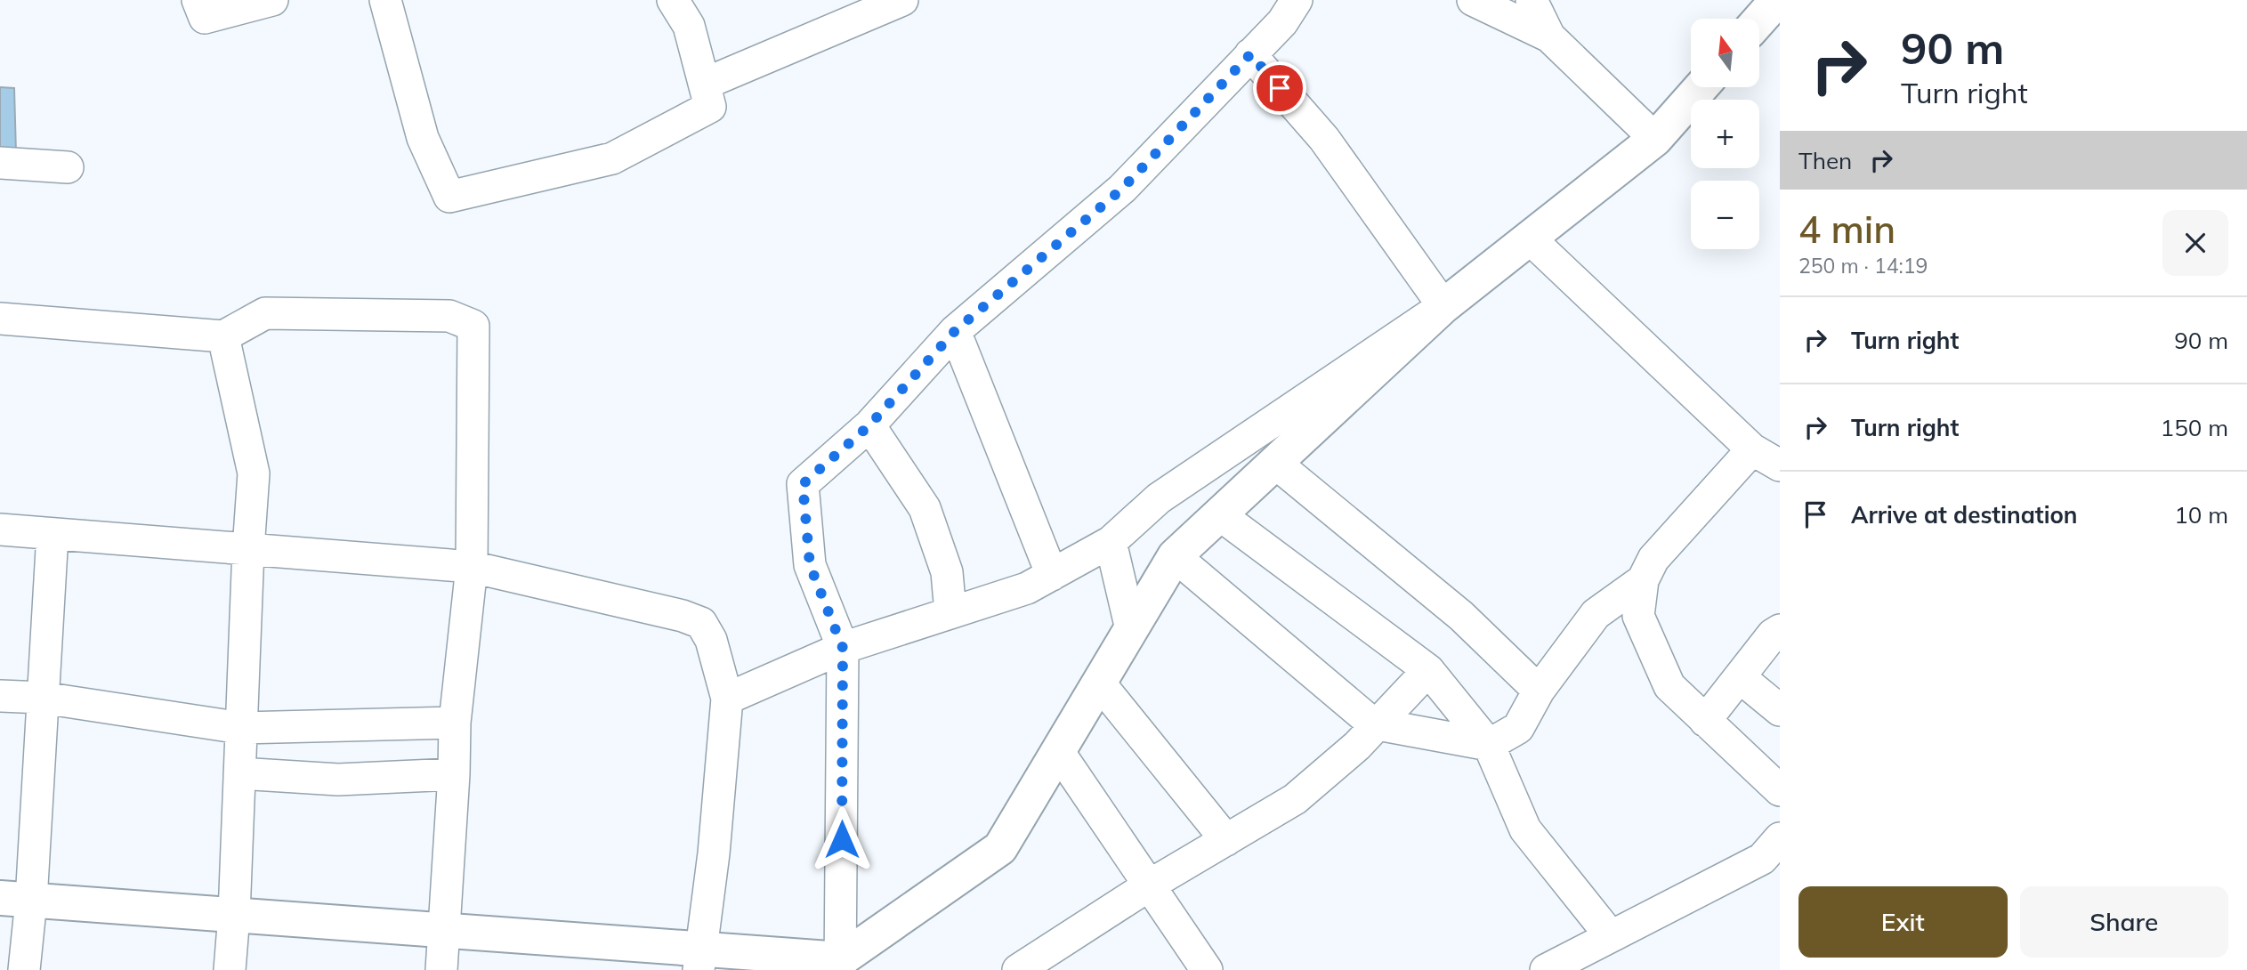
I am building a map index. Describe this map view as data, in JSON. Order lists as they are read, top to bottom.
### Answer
{
  "north": "top",
  "page": {
    "turn": ["90 m", "Turn right"],
    "map_buttons": ["+", "−"],
    "then": "Then",
    "heading": ["4 min", "250 m · 14:19"],
    "list": [
      {
        "name": "Turn right",
        "value": "90 m"
      },
      {
        "name": "Turn right",
        "value": "150 m"
      },
      {
        "name": "Arrive at destination",
        "value": "10 m"
      }
    ],
    "buttons": ["Exit", "Share"]
  }
}
